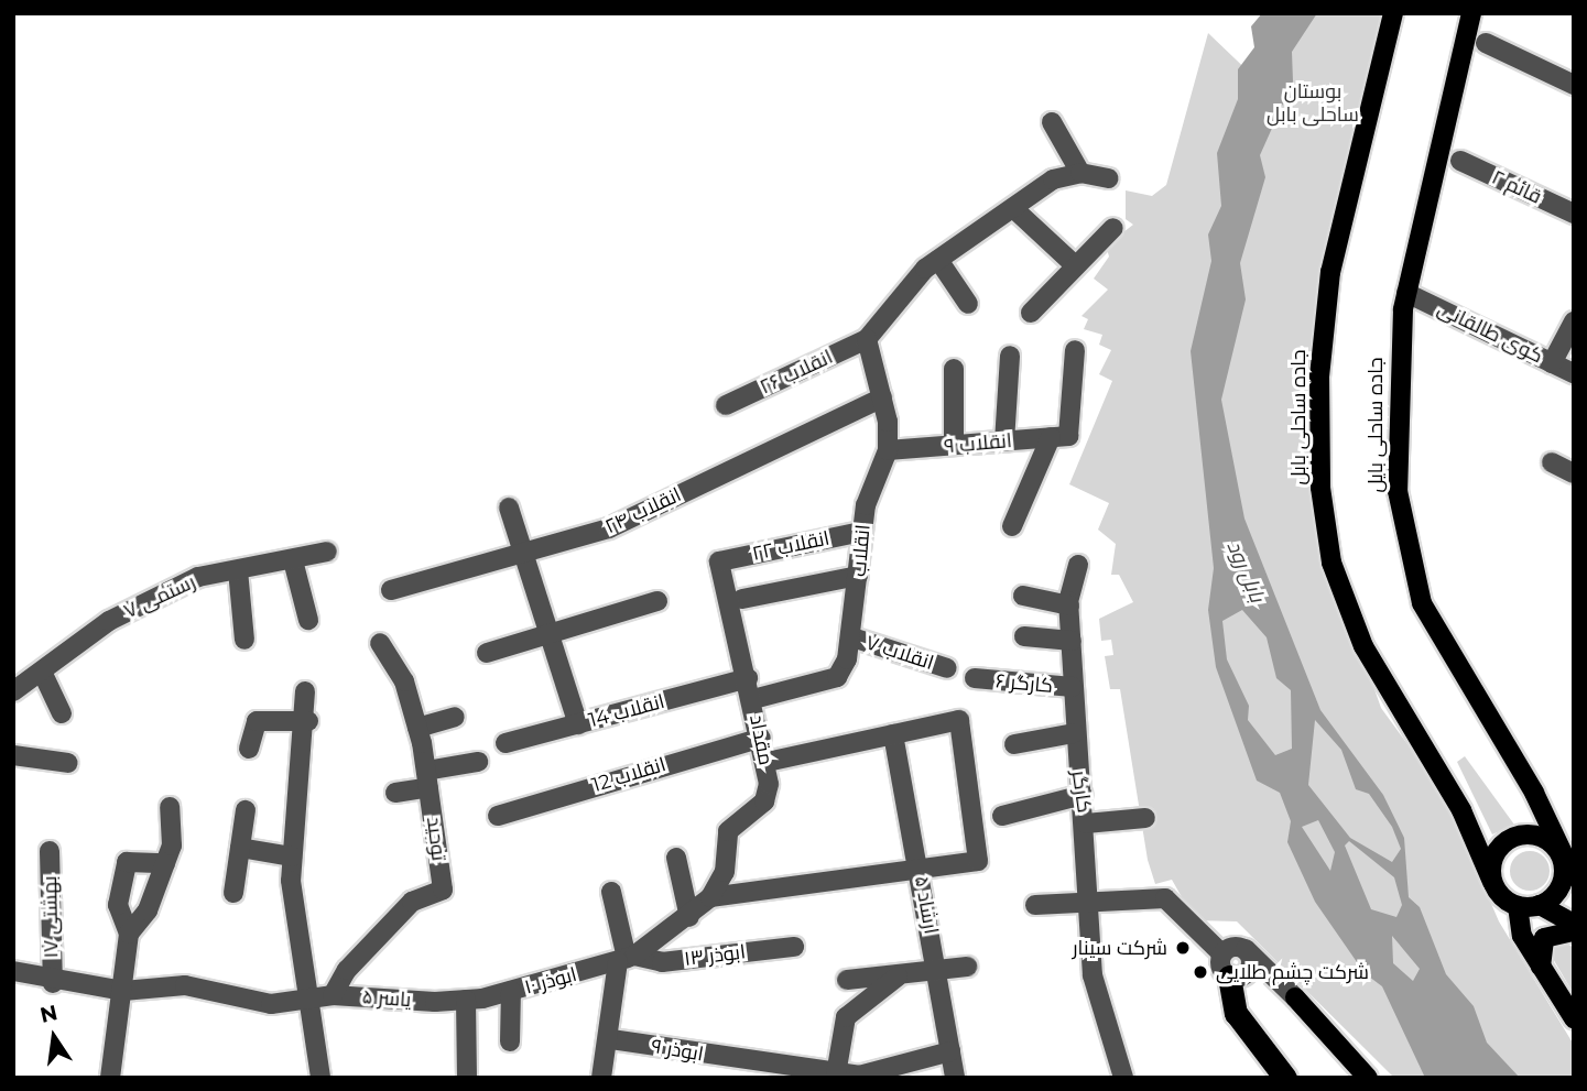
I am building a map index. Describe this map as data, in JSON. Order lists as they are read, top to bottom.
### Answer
{
  "streets": {
    "main road": ["جاده ساحلی بابل", "جاده ساحلی بایل"],
    "street": [
      "قائم ۲",
      "کوی طالقانی",
      "انقلاب ۲۶",
      "انقلاب ۹",
      "انقلاب ۲۴",
      "انقلاب ۲۲",
      "انقلاب",
      "رستمی ۷",
      "انقلاب ۷",
      "کارگر ۶",
      "انقلاب 14",
      "مقداد",
      "انقلاب 12",
      "کارگر",
      "توحید",
      "ارشاد ۵",
      "بهشتی ۱۷",
      "ابوذر ۱۳",
      "ابوذر ۱۰",
      "یاسر ۵",
      "ابوذر ۹"
    ]
  },
  "crossings": [
    ["کوی طالقانی", "جاده ساحلی بایل"],
    ["انقلاب ۲۶", "انقلاب"],
    ["جاده ساحلی بابل", "جاده ساحلی بایل"],
    ["انقلاب ۹", "انقلاب"],
    ["انقلاب ۲۴", "انقلاب"],
    ["انقلاب ۲۲", "انقلاب"],
    ["انقلاب ۲۲", "مقداد"],
    ["انقلاب", "انقلاب ۷"],
    ["انقلاب", "مقداد"],
    ["کارگر ۶", "کارگر"],
    ["انقلاب 14", "مقداد"],
    ["مقداد", "انقلاب 12"],
    ["مقداد", "ابوذر ۱۳"],
    ["مقداد", "ابوذر ۱۰"],
    ["توحید", "یاسر ۵"],
    ["ارشاد ۵", "ابوذر ۹"],
    ["بهشتی ۱۷", "یاسر ۵"],
    ["ابوذر ۱۳", "ابوذر ۱۰"],
    ["ابوذر ۱۰", "یاسر ۵"]
  ],
  "water": ["بابل رود"],
  "parks": ["بوستان ساحلی بابل"],
  "places": ["شرکت سینار", "شرکت چشم طلایی"],
  "north": "top"
}
